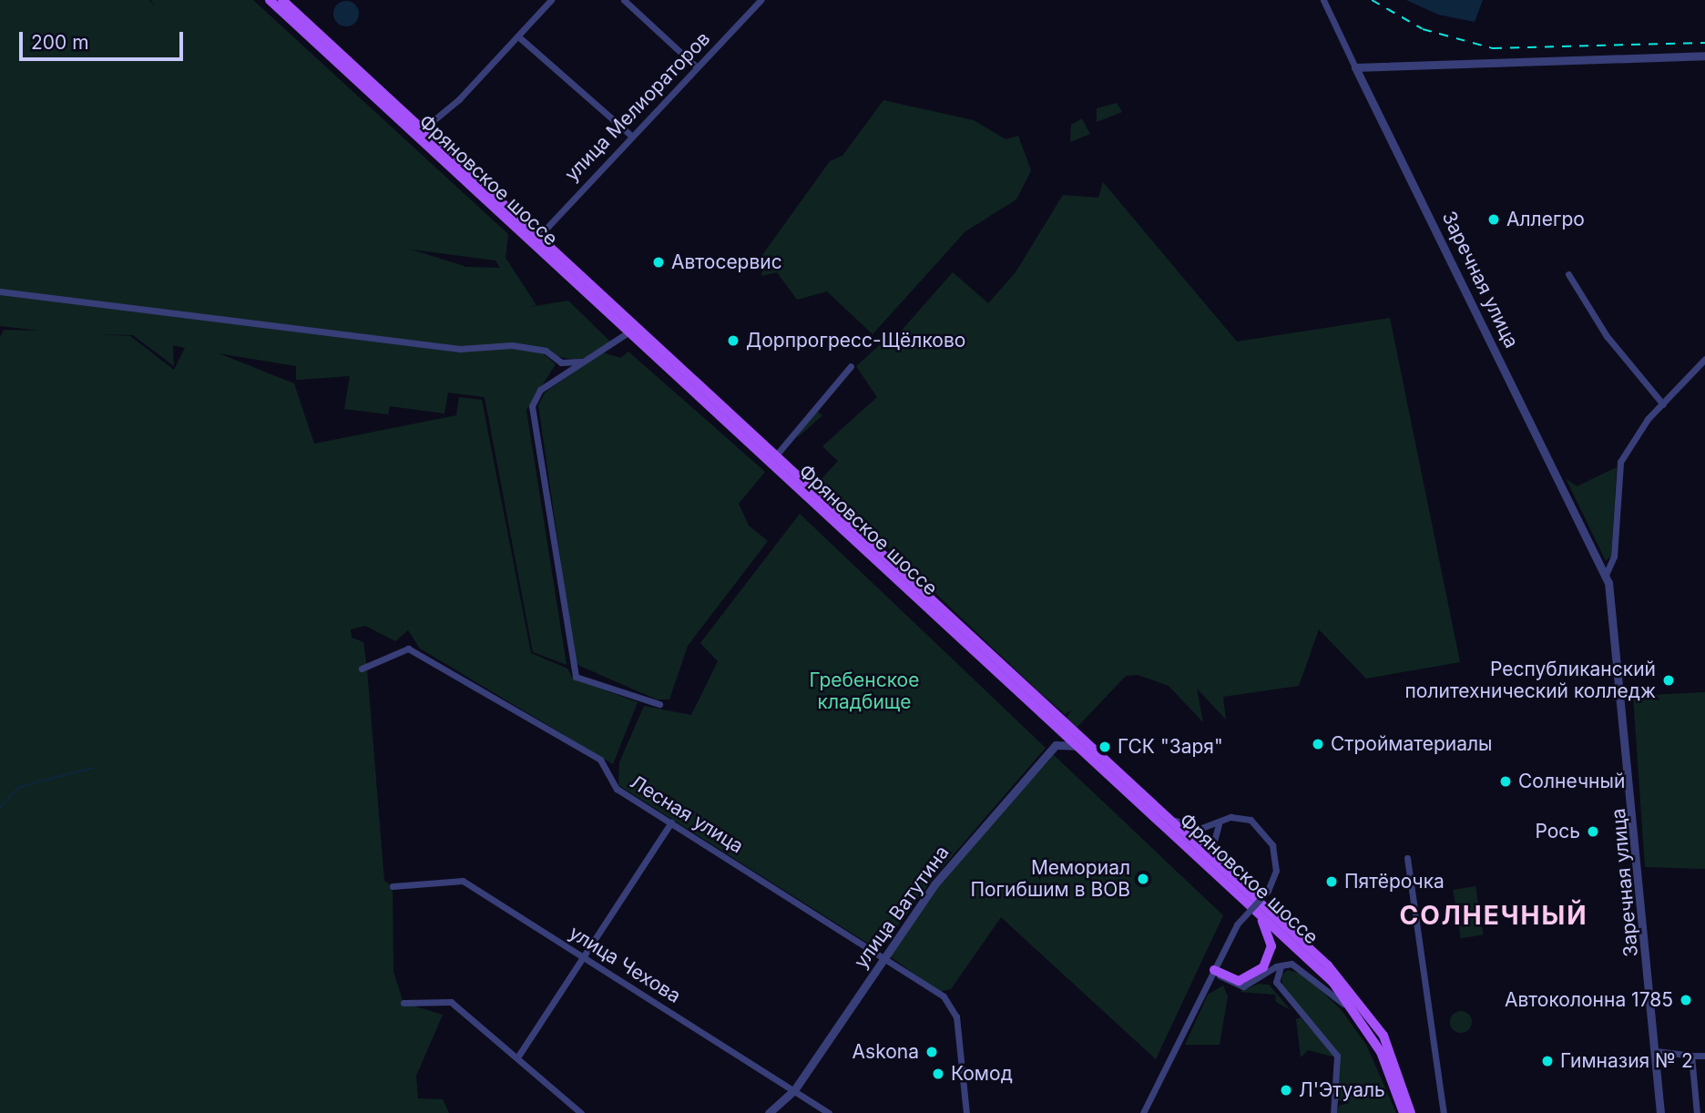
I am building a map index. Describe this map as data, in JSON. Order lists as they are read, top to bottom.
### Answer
{
  "streets": {
    "main road": ["Фряновское шоссе"],
    "street": [
      "улица Мелиораторов",
      "Заречная улица",
      "Лесная улица",
      "улица Ватутина",
      "улица Чехова"
    ]
  },
  "crossings": [
    ["улица Мелиораторов", "Фряновское шоссе"],
    ["Лесная улица", "улица Ватутина"],
    ["улица Ватутина", "улица Чехова"]
  ],
  "districts": ["СОЛНЕЧНЫЙ"],
  "parks": ["Гребенское кладбище"],
  "places": [
    "Аллегро",
    "Автосервис",
    "Дорпрогресс-Щёлково",
    "Республиканский политехнический колледж",
    "Стройматериалы",
    "ГСК \"Заря\"",
    "Солнечный",
    "Рось",
    "Мемориал Погибшим в ВОВ",
    "Пятёрочка",
    "Автоколонна 1785",
    "Askona",
    "Гимназия № 2",
    "Комод",
    "Л'Этуаль"
  ],
  "scale_bar": "200 m"
}
